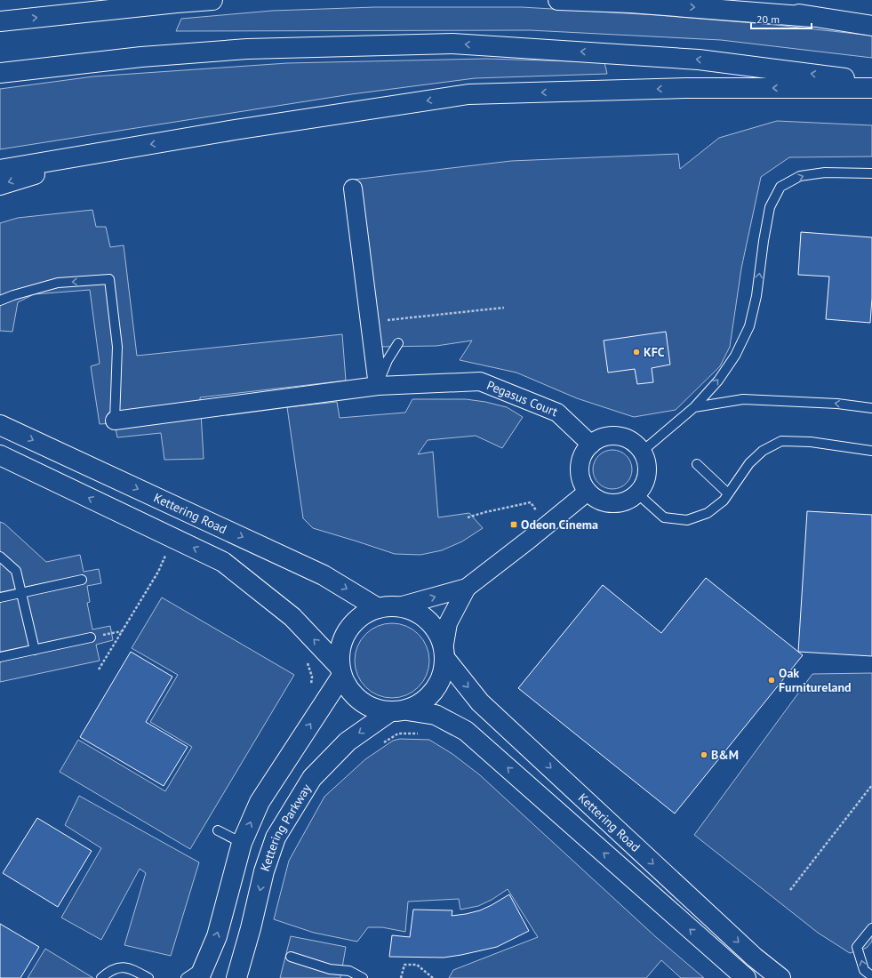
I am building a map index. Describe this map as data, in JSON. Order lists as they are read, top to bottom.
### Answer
{
  "streets": {
    "main road": ["Kettering Road", "Kettering Parkway"],
    "street": ["Pegasus Court"]
  },
  "crossings": [
    ["Kettering Road", "Kettering Parkway"]
  ],
  "places": {
    "other": ["KFC", "Oak Furnitureland", "B&M"],
    "transit": ["Odeon Cinema"]
  },
  "scale_bar": "20 m"
}
